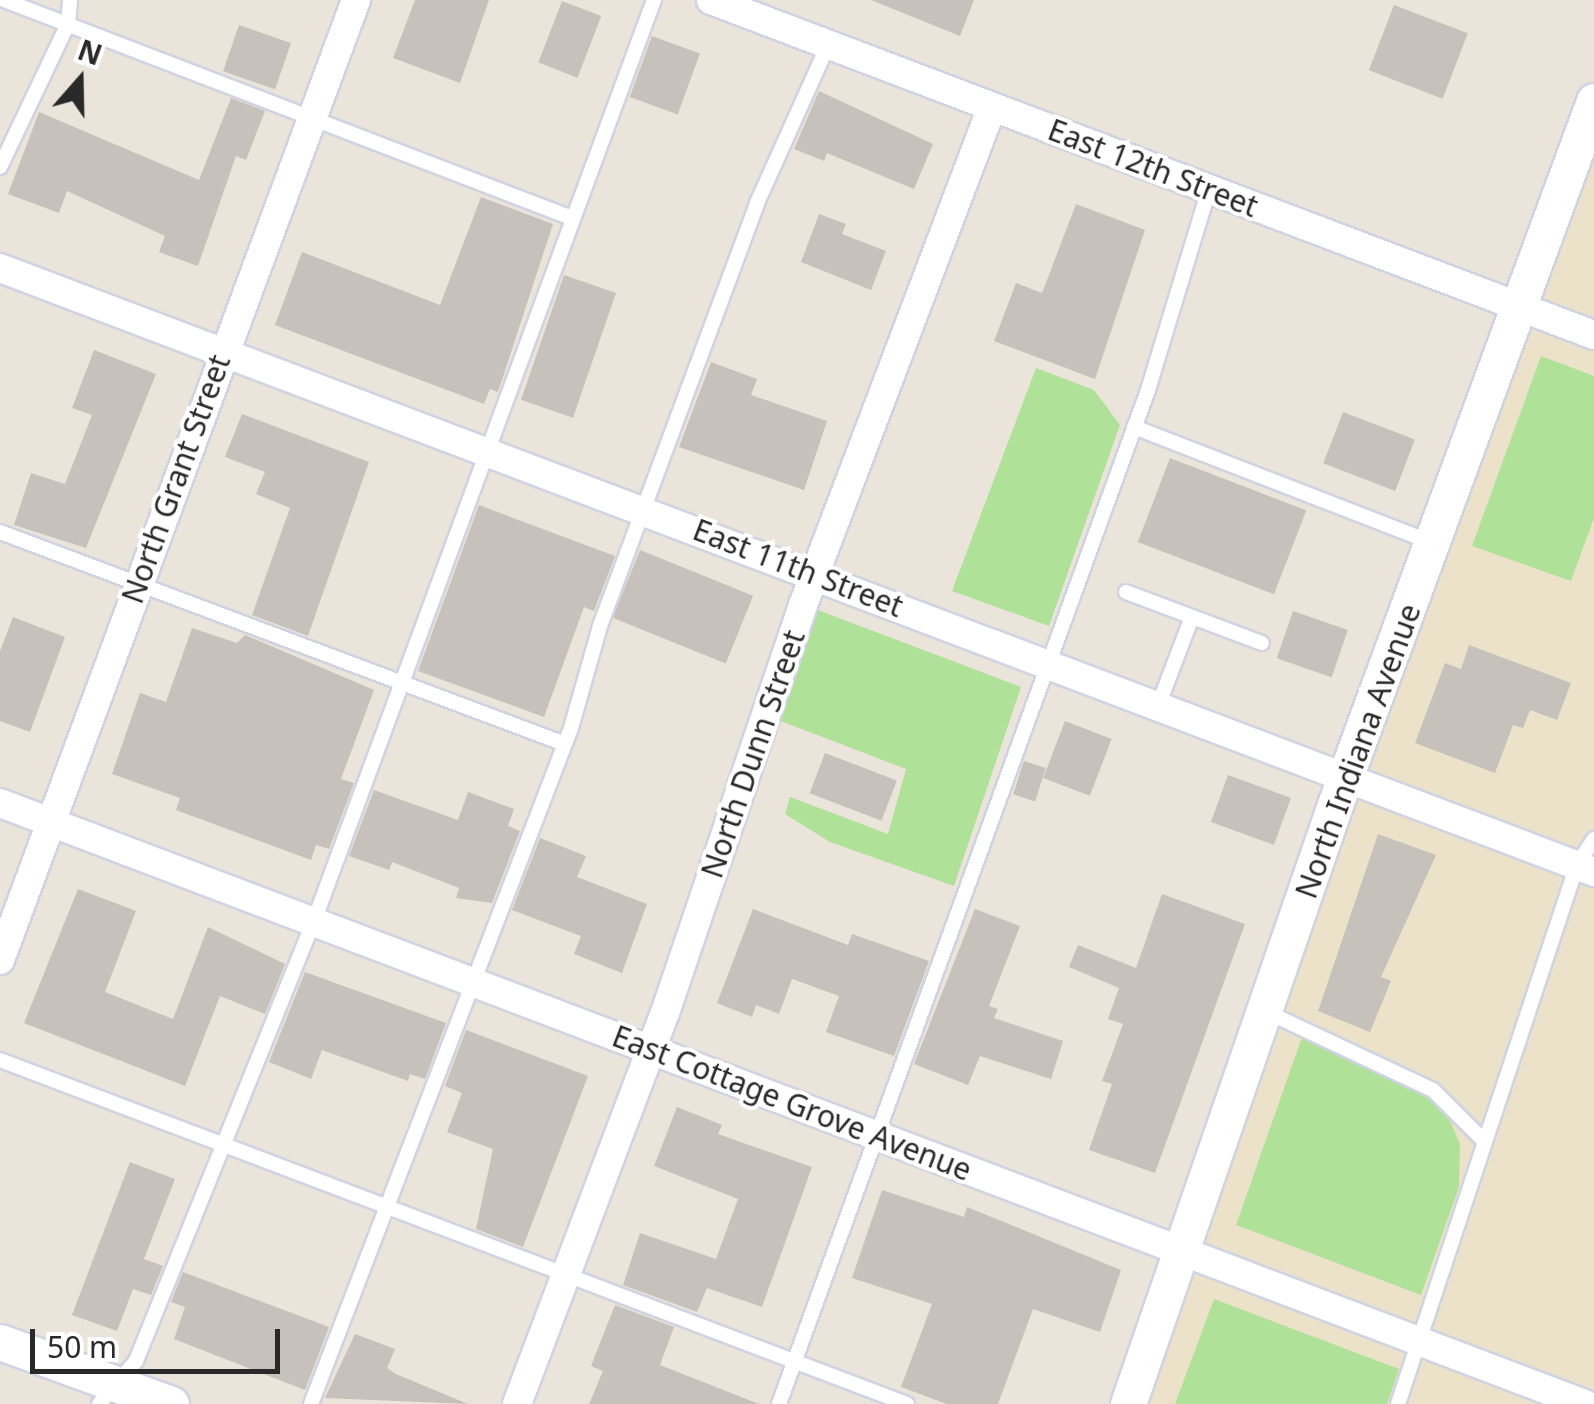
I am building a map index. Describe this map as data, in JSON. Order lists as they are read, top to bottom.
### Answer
{
  "streets": {
    "street": [
      "East 12th Street",
      "North Grant Street",
      "East 11th Street",
      "North Indiana Avenue",
      "North Dunn Street",
      "East Cottage Grove Avenue"
    ]
  },
  "crossings": [
    ["East 12th Street", "North Indiana Avenue"],
    ["East 12th Street", "North Dunn Street"],
    ["North Grant Street", "East 11th Street"],
    ["North Grant Street", "East Cottage Grove Avenue"],
    ["East 11th Street", "North Indiana Avenue"],
    ["East 11th Street", "North Dunn Street"],
    ["North Indiana Avenue", "East Cottage Grove Avenue"],
    ["North Dunn Street", "East Cottage Grove Avenue"]
  ],
  "scale_bar": "50 m",
  "north": "top"
}
